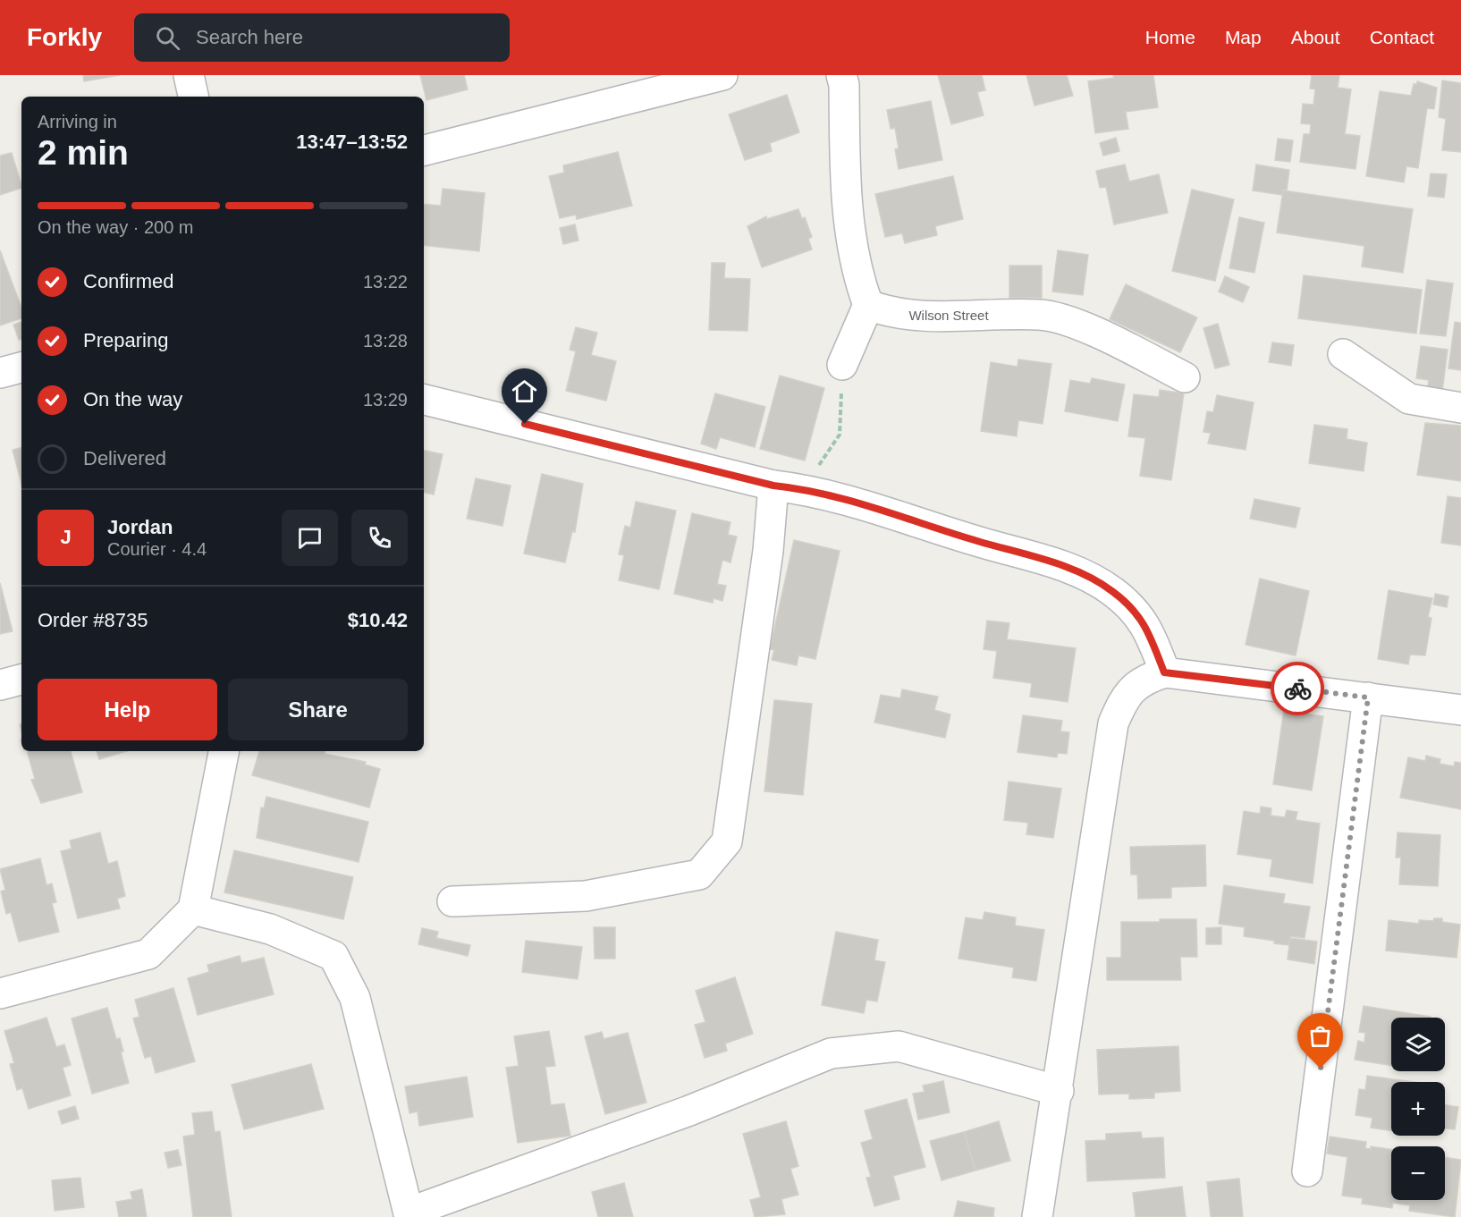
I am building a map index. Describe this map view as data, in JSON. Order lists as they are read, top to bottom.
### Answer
{
  "streets": {
    "street": ["Wilson Street"]
  },
  "page": {
    "header": "Forkly",
    "search": "Search here",
    "nav": [
      "Home",
      "Map",
      "About",
      "Contact"
    ],
    "heading": ["2 min", "Arriving in", "13:47–13:52"],
    "panel": [
      "Jordan",
      "Courier · 4.4",
      "Order #8735",
      "$10.42"
    ],
    "bar": "On the way · 200 m",
    "list": [
      ["Confirmed", "13:22"],
      ["Preparing", "13:28"],
      ["On the way", "13:29"],
      "Delivered"
    ],
    "round": "J",
    "buttons": ["Help", "Share"],
    "map_buttons": ["+", "−"]
  }
}
